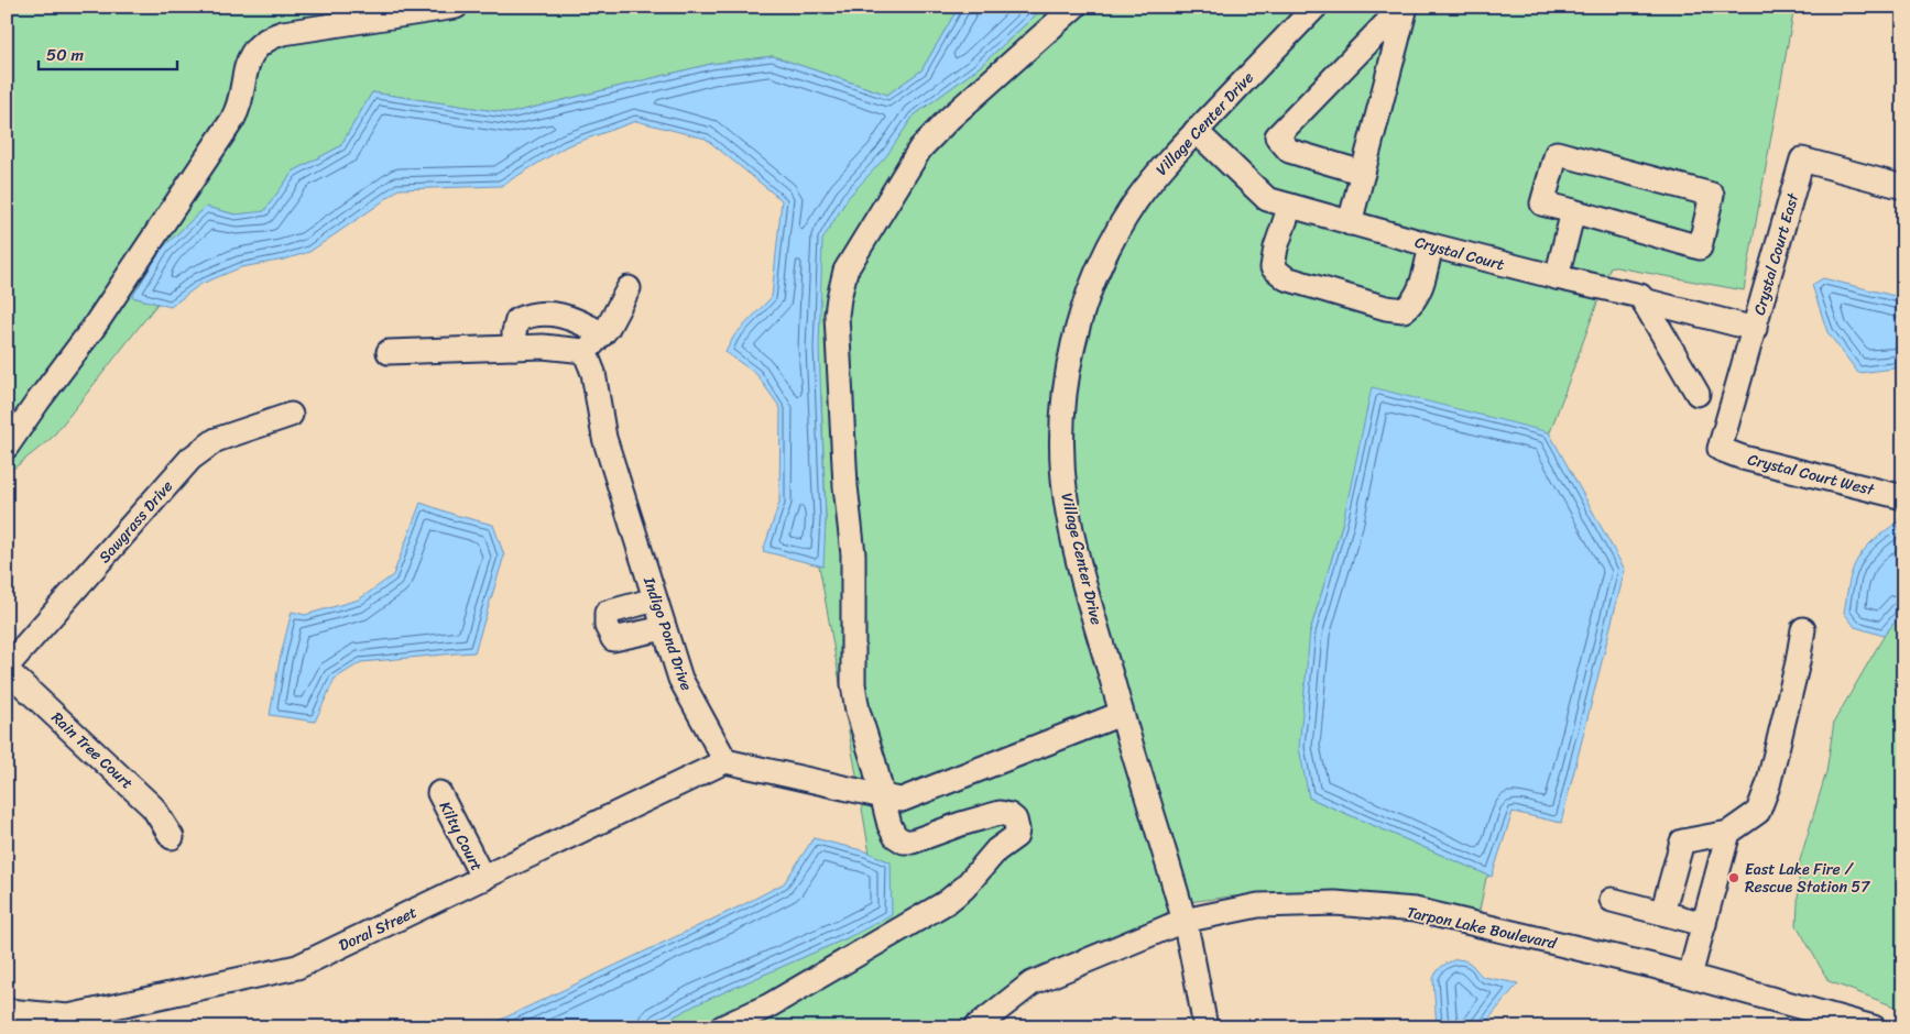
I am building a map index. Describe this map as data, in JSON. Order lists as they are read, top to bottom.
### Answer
{
  "streets": {
    "street": [
      "Village Center Drive",
      "Crystal Court",
      "Crystal Court East",
      "Crystal Court West",
      "Sawgrass Drive",
      "Indigo Pond Drive",
      "Rain Tree Court",
      "Kilty Court",
      "Tarpon Lake Boulevard",
      "Doral Street"
    ]
  },
  "crossings": [
    ["Village Center Drive", "Crystal Court"],
    ["Village Center Drive", "Tarpon Lake Boulevard"],
    ["Crystal Court", "Crystal Court East"],
    ["Crystal Court East", "Crystal Court West"],
    ["Sawgrass Drive", "Rain Tree Court"],
    ["Indigo Pond Drive", "Doral Street"],
    ["Kilty Court", "Doral Street"]
  ],
  "places": ["East Lake Fire / Rescue Station 57"],
  "scale_bar": "50 m"
}
